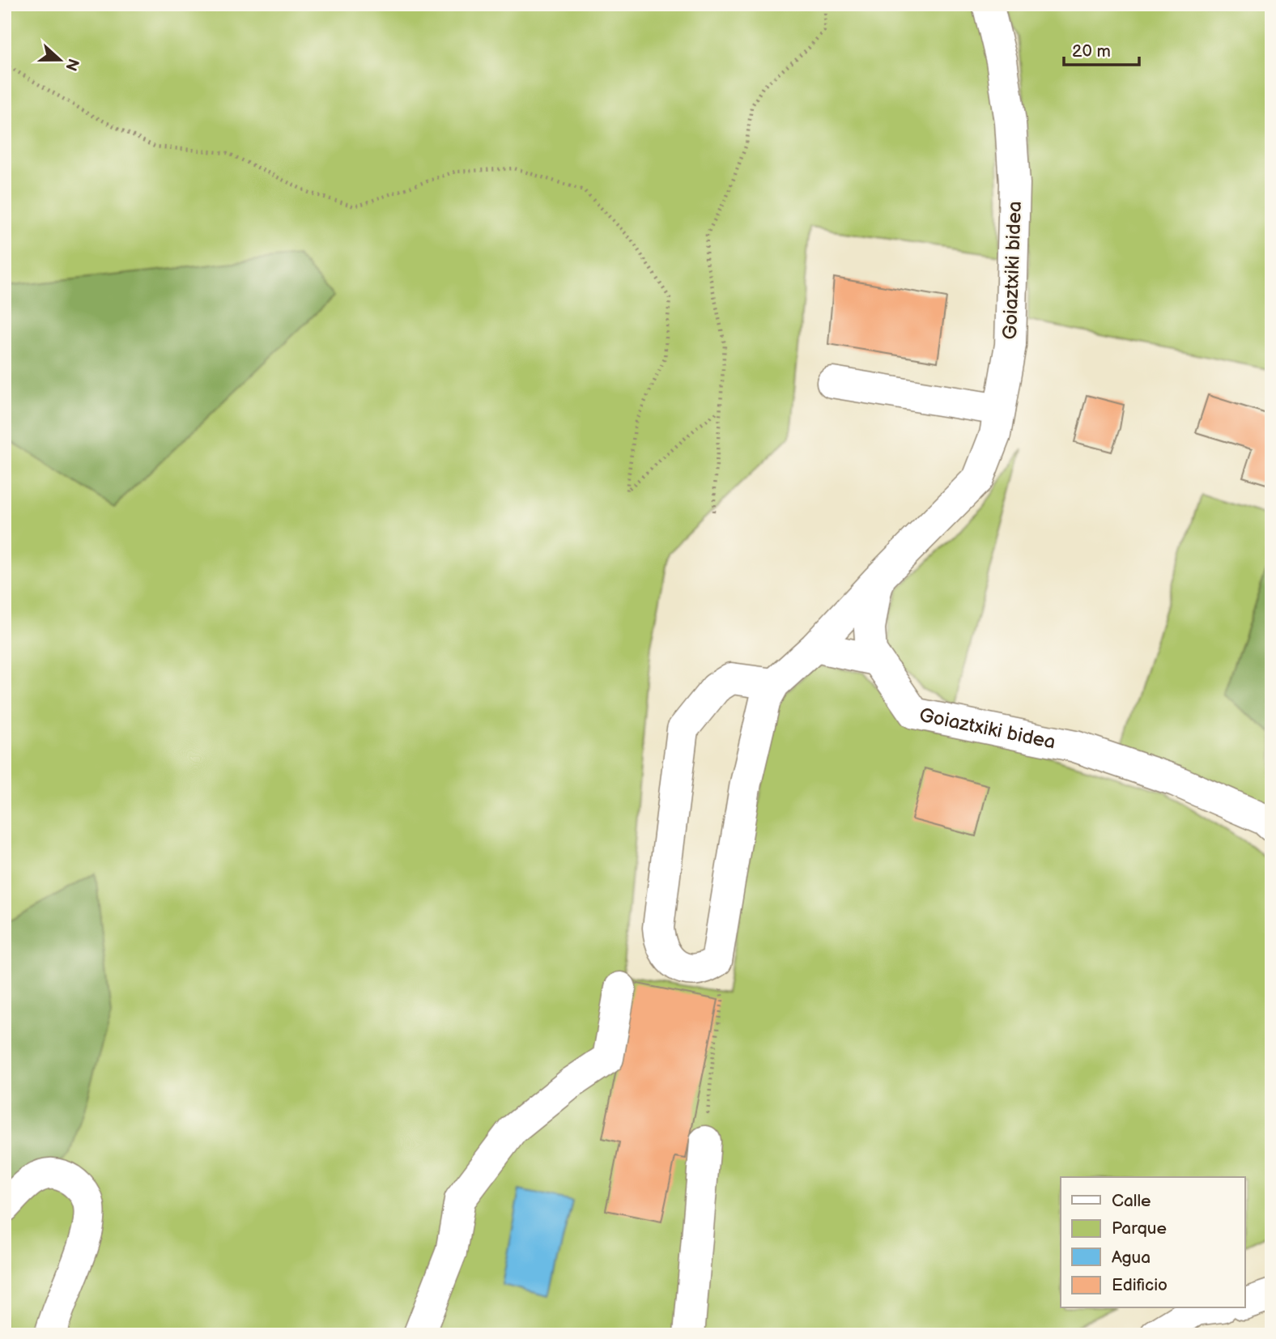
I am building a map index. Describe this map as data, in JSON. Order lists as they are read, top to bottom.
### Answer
{
  "streets": {
    "street": ["Goiaztxiki bidea"]
  },
  "legend": [
    "Calle",
    "Parque",
    "Agua",
    "Edificio"
  ],
  "scale_bar": "20 m",
  "north": "right"
}
